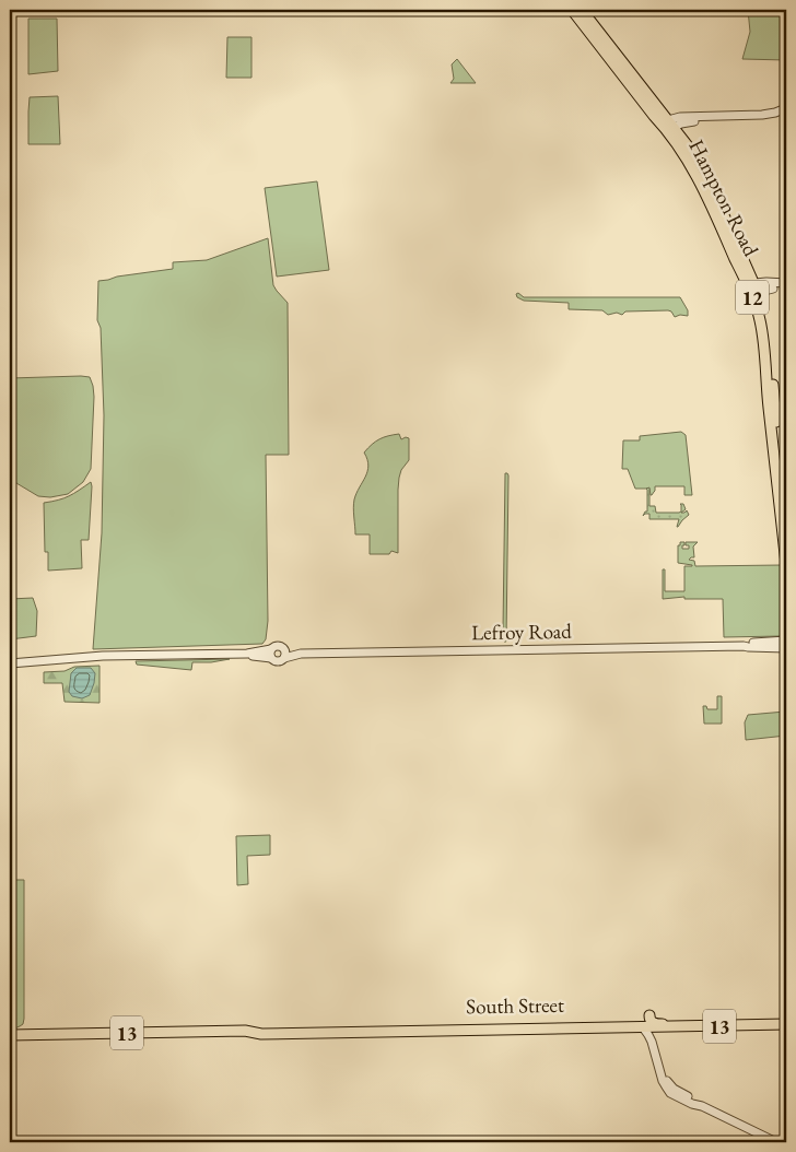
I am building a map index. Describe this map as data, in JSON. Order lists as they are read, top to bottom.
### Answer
{
  "streets": {
    "main road": [
      "Hampton Road",
      "12",
      "South Street",
      "13"
    ],
    "street": ["Lefroy Road"]
  }
}
